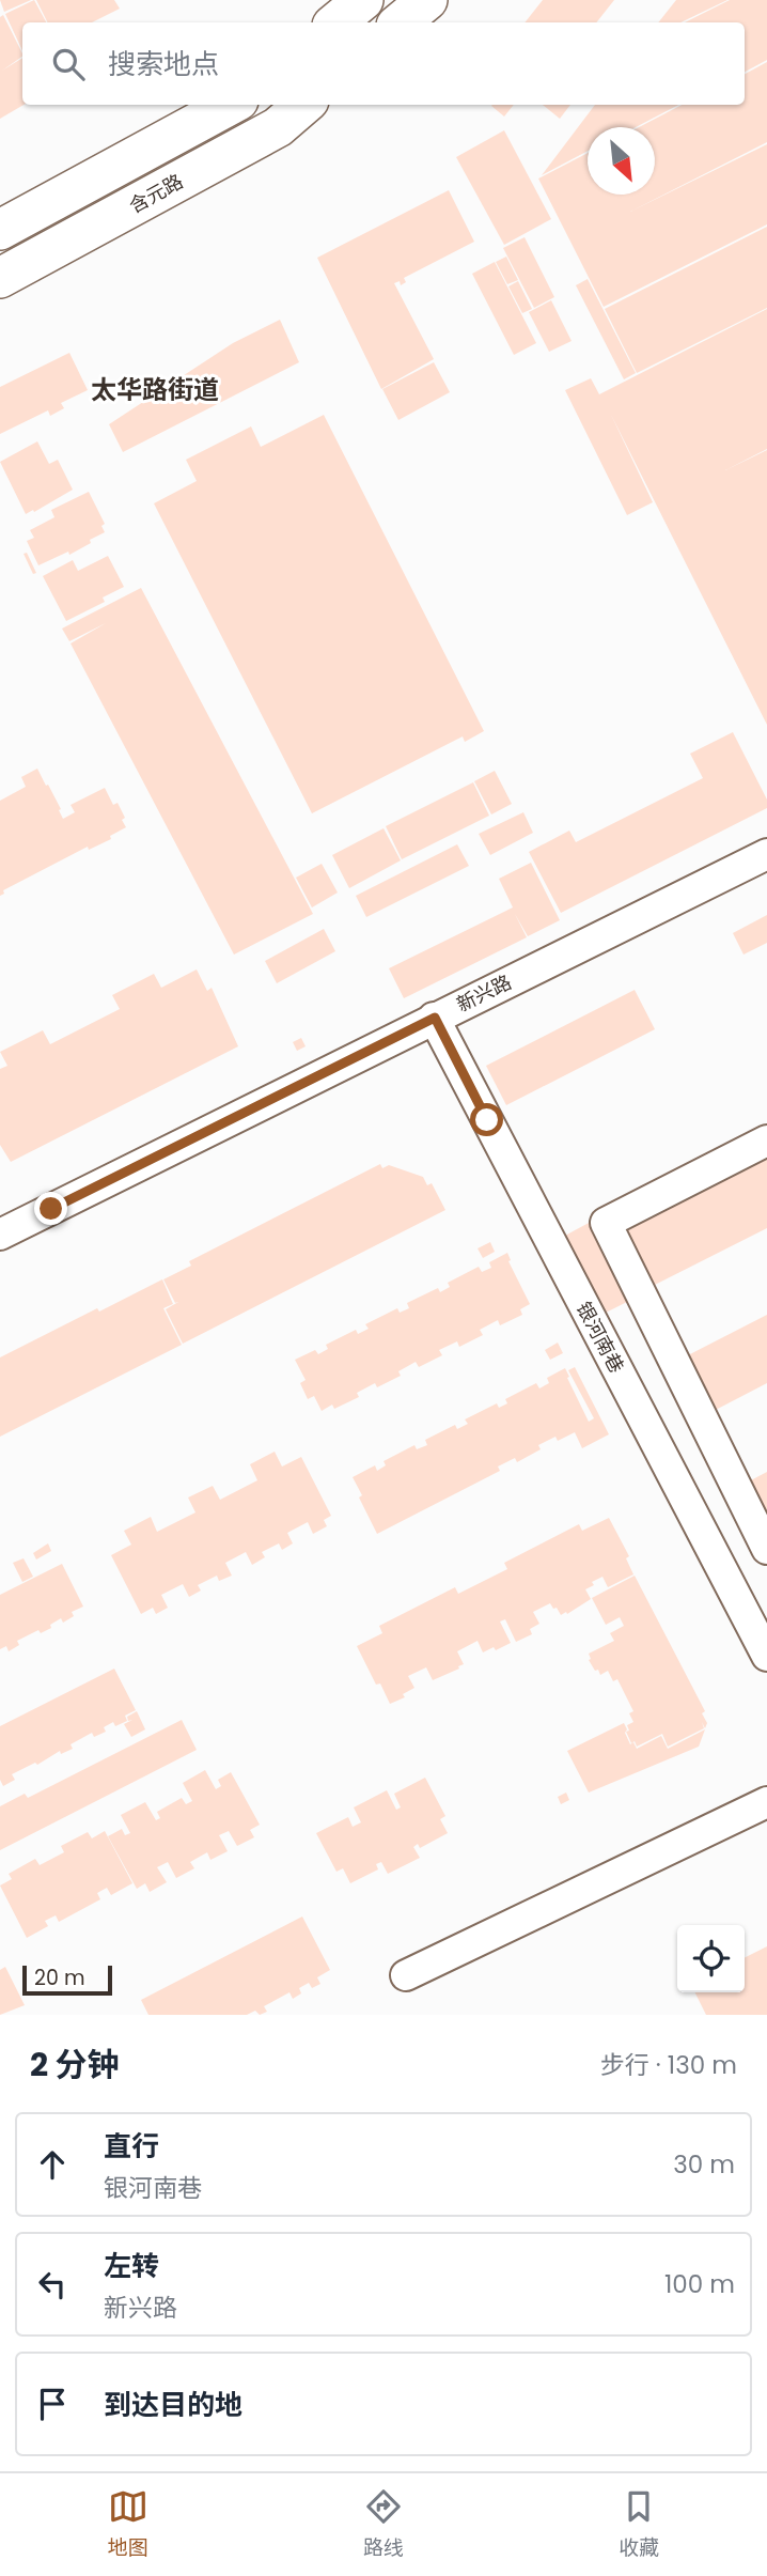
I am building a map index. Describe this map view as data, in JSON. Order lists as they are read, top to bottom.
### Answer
{
  "streets": {
    "main road": ["含元路"],
    "street": ["新兴路", "银河南巷"]
  },
  "crossings": [
    ["新兴路", "银河南巷"]
  ],
  "districts": ["太华路街道"],
  "scale_bar": "20 m",
  "north": "bottom right",
  "page": {
    "search": "搜索地点",
    "scale": "20 m",
    "heading": ["2 分钟", "步行 · 130 m"],
    "list": [
      ["直行", "银河南巷", "30 m"],
      ["左转", "新兴路", "100 m"],
      "到达目的地"
    ],
    "nav": ["地图", "路线", "收藏"]
  }
}
